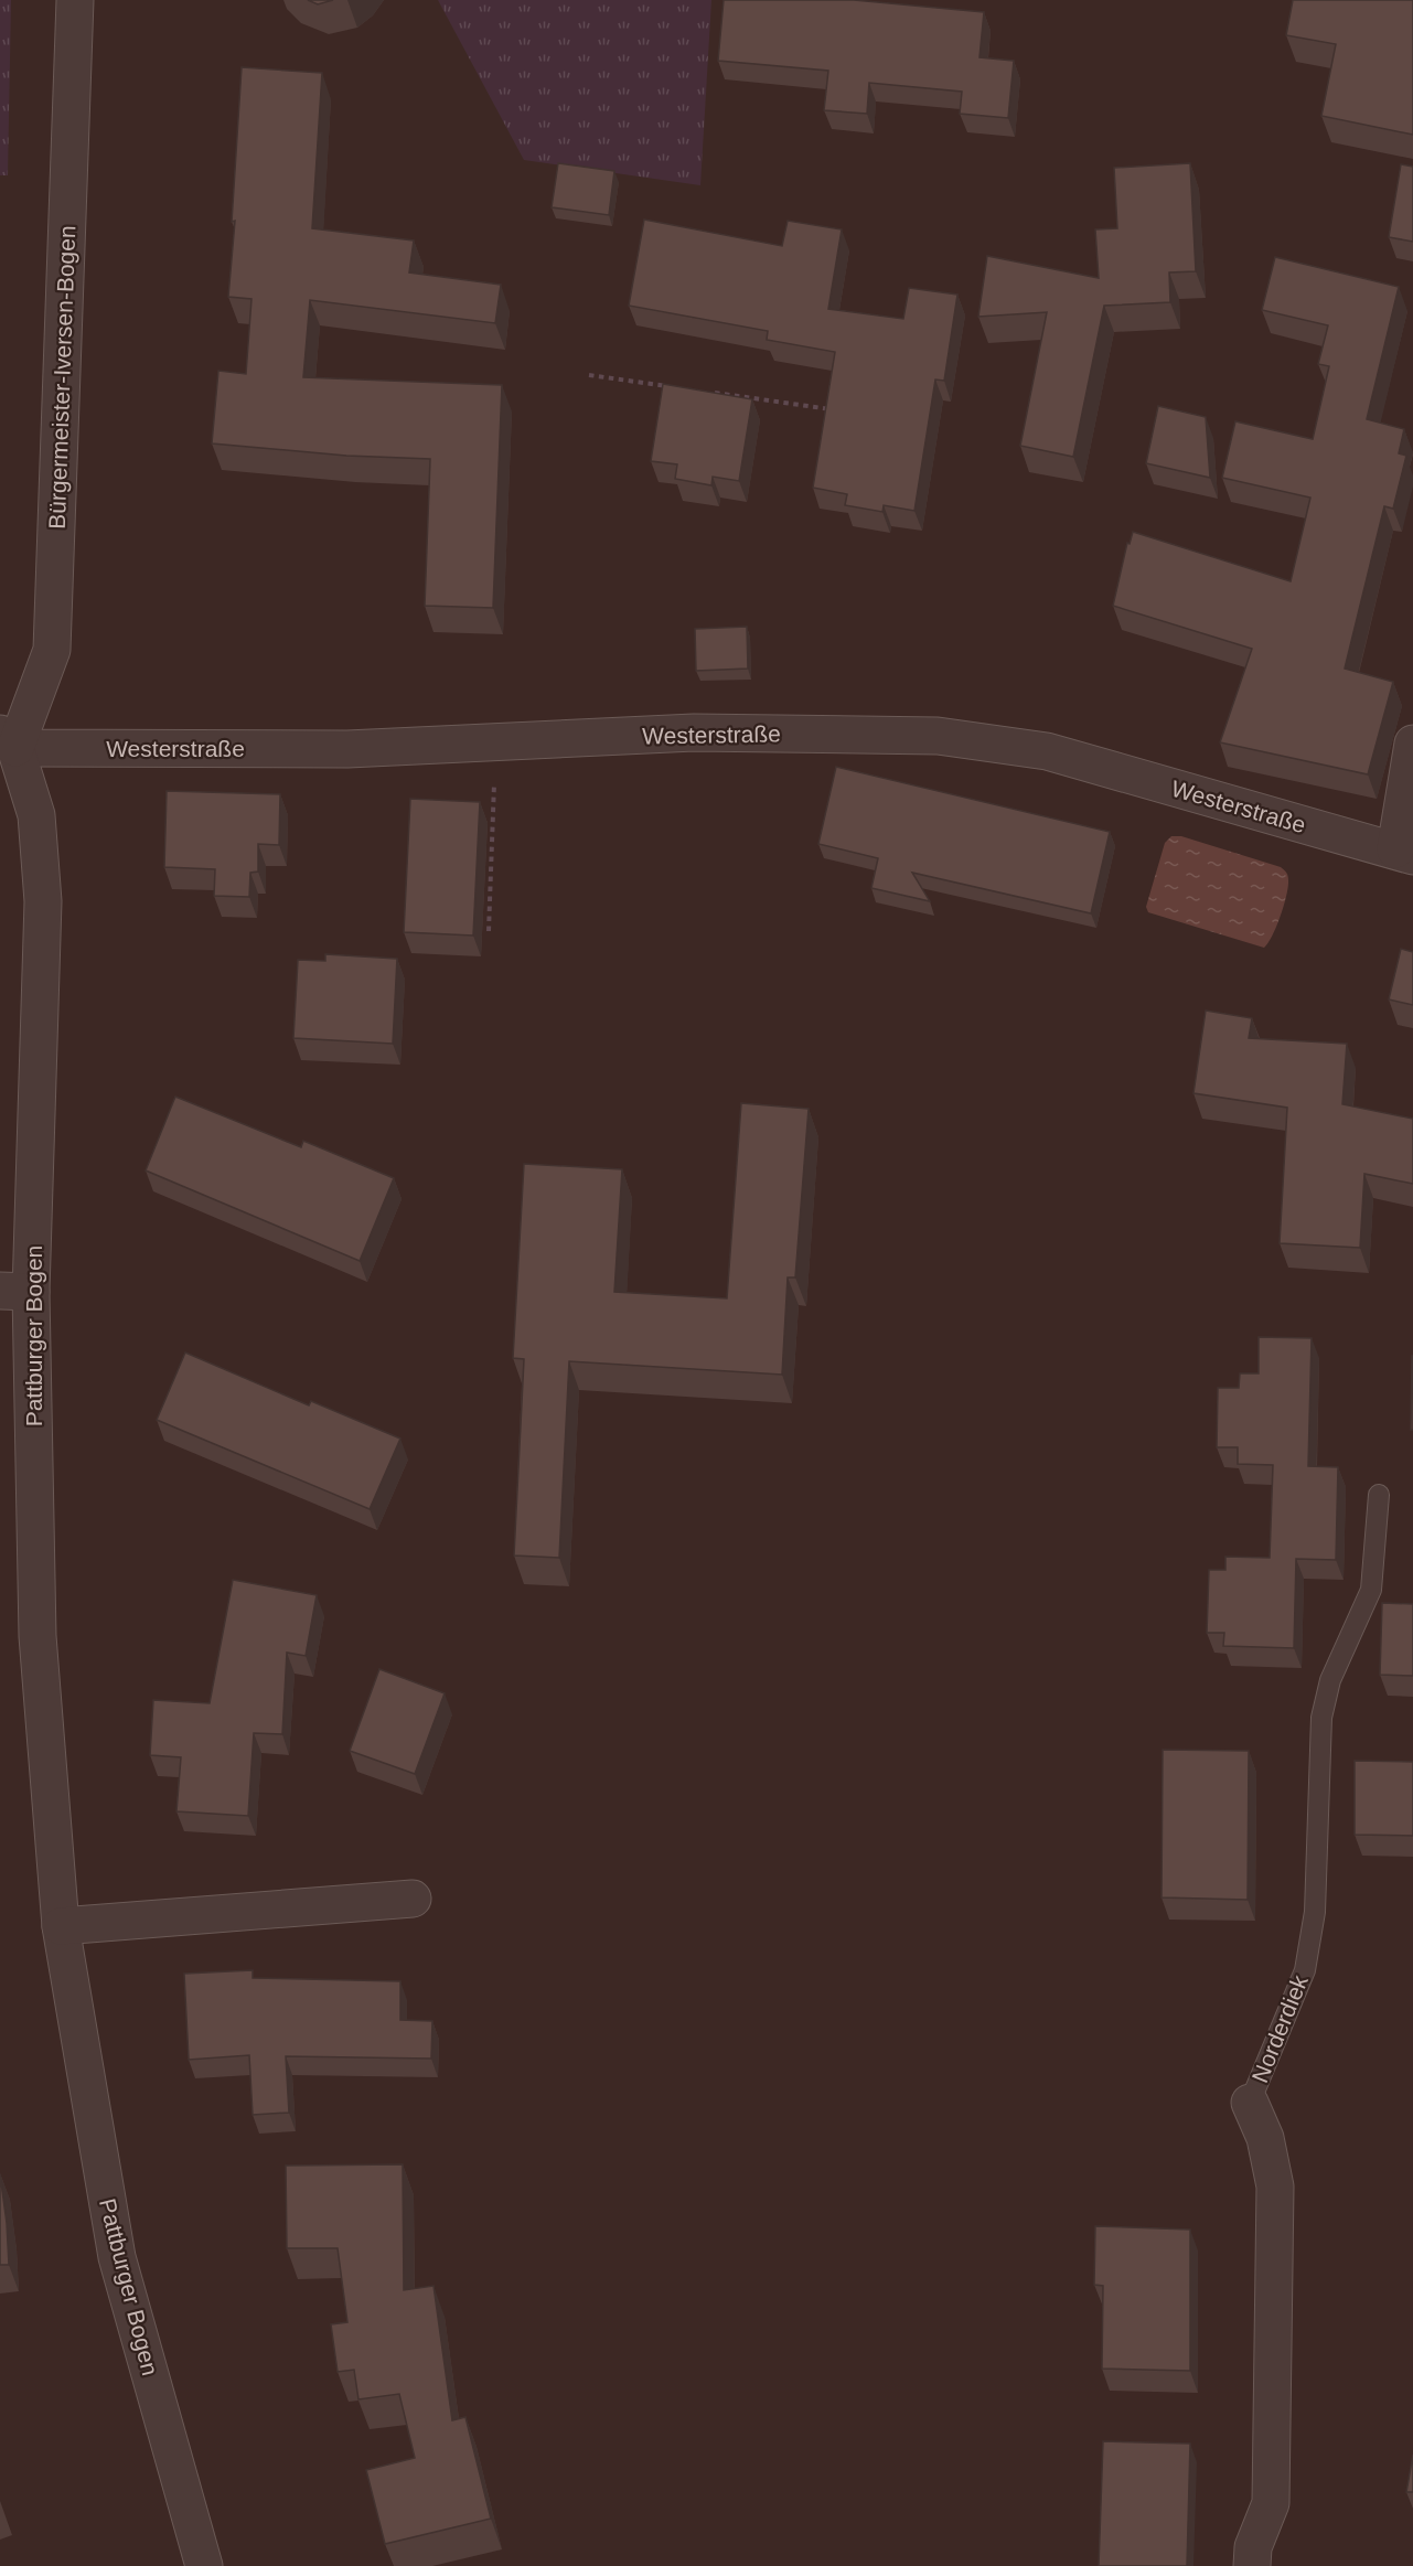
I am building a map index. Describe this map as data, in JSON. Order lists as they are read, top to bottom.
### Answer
{
  "streets": {
    "street": [
      "Bürgermeister-Iversen-Bogen",
      "Westerstraße",
      "Pattburger Bogen",
      "Norderdiek"
    ]
  },
  "crossings": [
    ["Bürgermeister-Iversen-Bogen", "Westerstraße"],
    ["Bürgermeister-Iversen-Bogen", "Pattburger Bogen"],
    ["Westerstraße", "Pattburger Bogen"]
  ]
}
